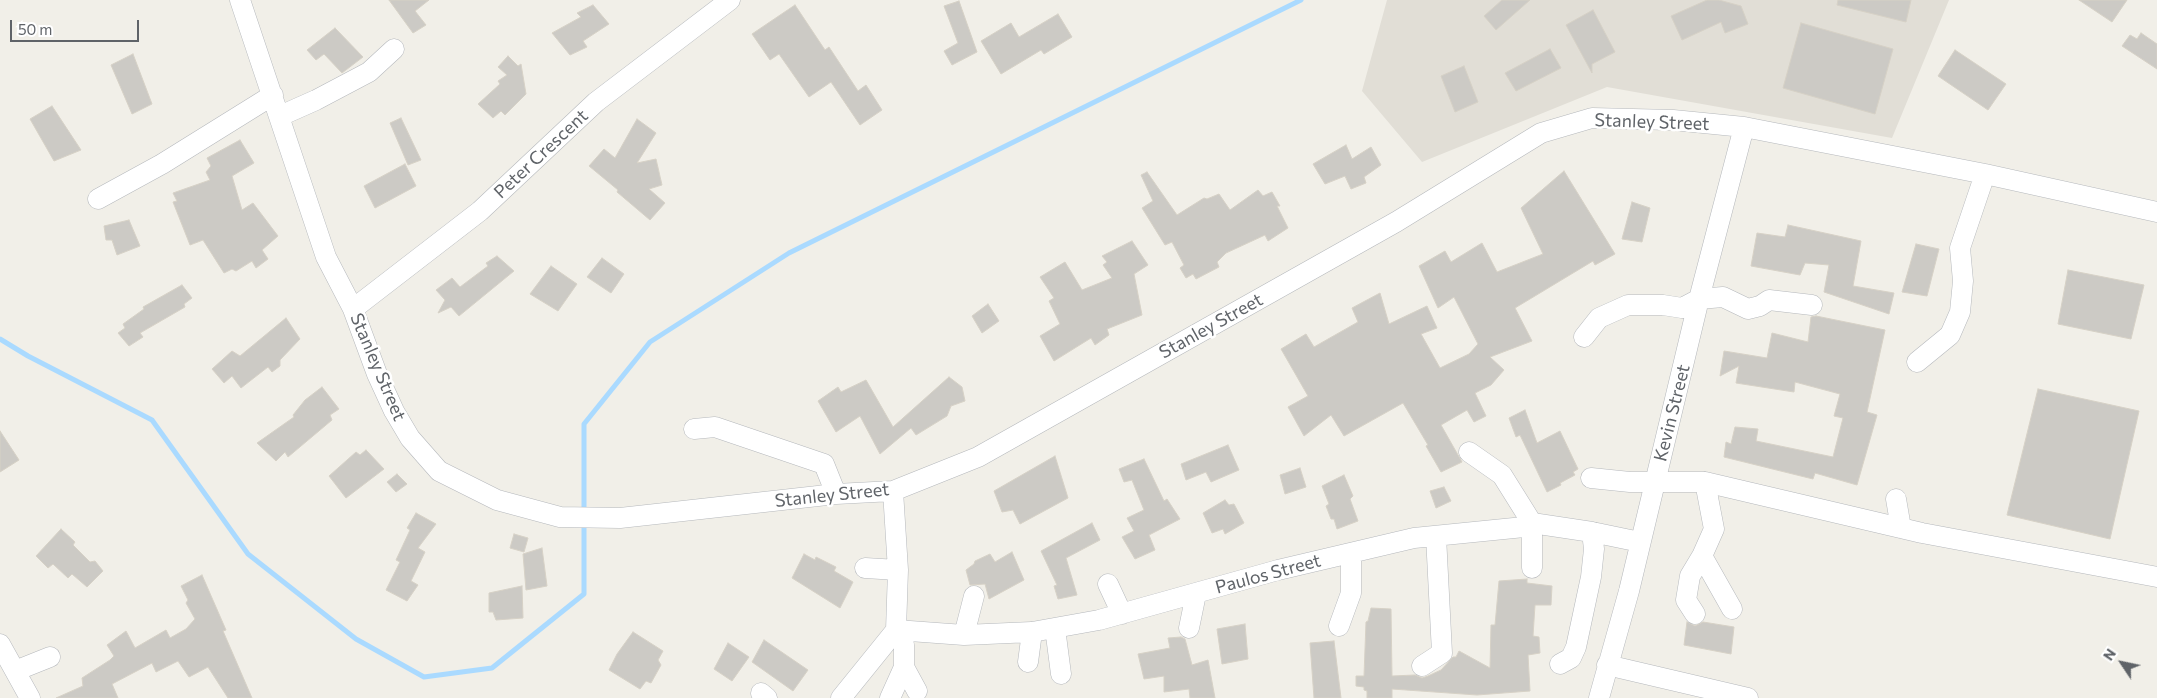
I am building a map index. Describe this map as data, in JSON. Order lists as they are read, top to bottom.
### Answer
{
  "streets": {
    "street": [
      "Stanley Street",
      "Peter Crescent",
      "Kevin Street",
      "Paulos Street"
    ]
  },
  "crossings": [
    ["Stanley Street", "Peter Crescent"],
    ["Stanley Street", "Kevin Street"],
    ["Kevin Street", "Paulos Street"]
  ],
  "scale_bar": "50 m",
  "north": "top left"
}
